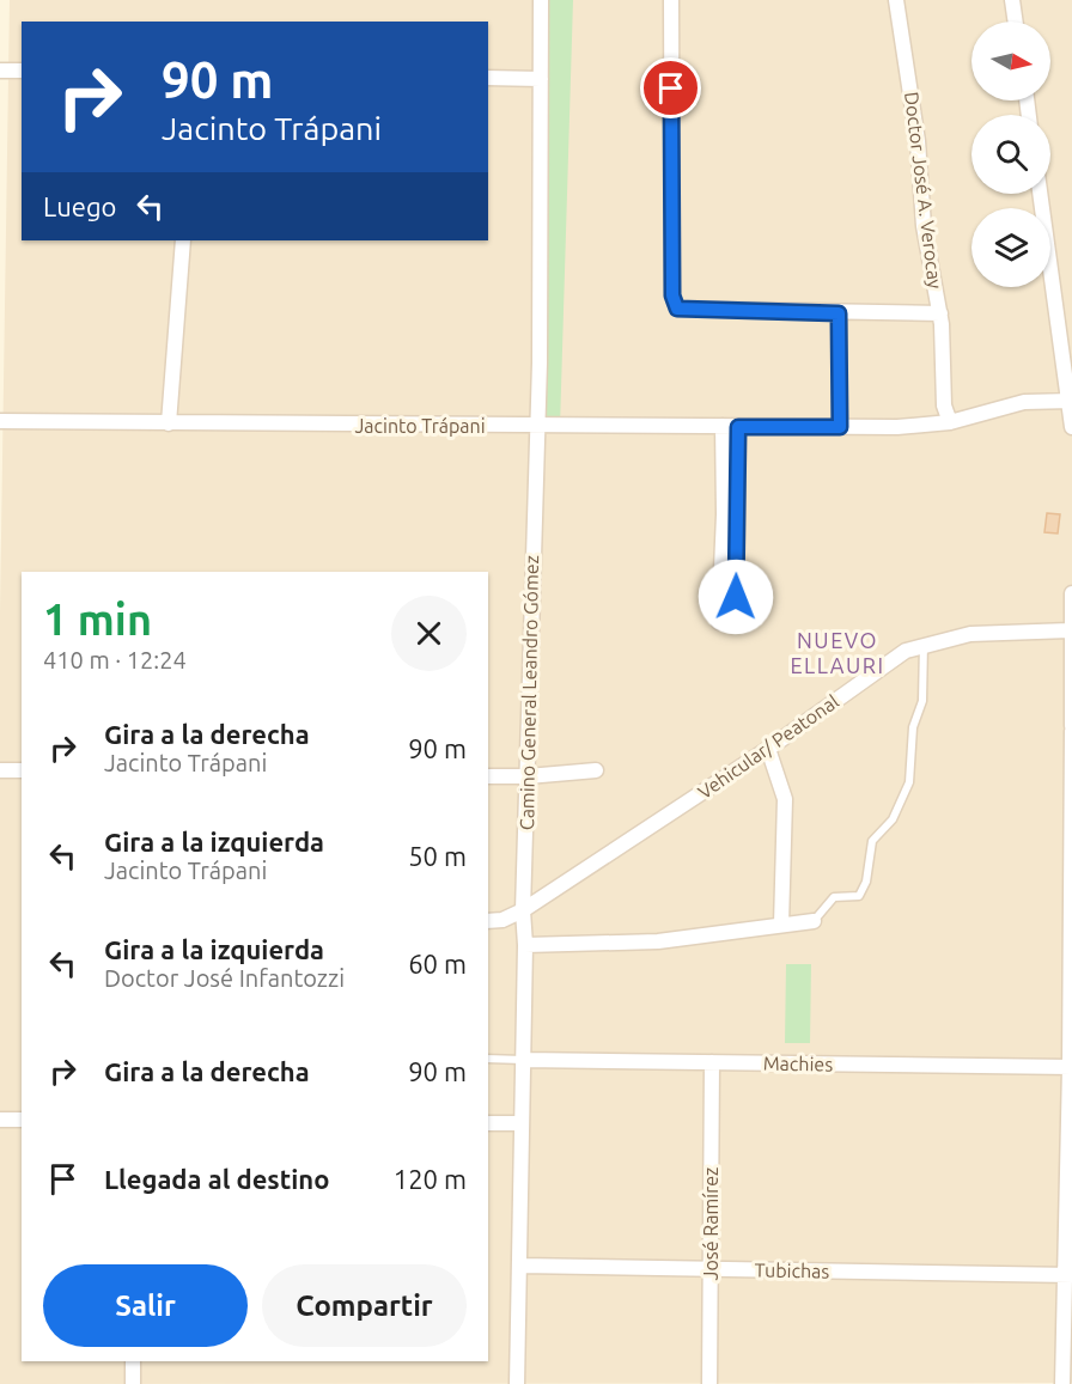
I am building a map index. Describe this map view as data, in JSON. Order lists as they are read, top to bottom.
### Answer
{
  "streets": {
    "street": [
      "Doctor José A. Verocay",
      "Jacinto Trápani",
      "Camino General Leandro Gómez",
      "Vehicular/ Peatonal",
      "Machies",
      "José Ramírez",
      "Tubichas"
    ]
  },
  "crossings": [
    ["Doctor José A. Verocay", "Jacinto Trápani"],
    ["Jacinto Trápani", "Camino General Leandro Gómez"],
    ["Camino General Leandro Gómez", "Vehicular/ Peatonal"],
    ["Camino General Leandro Gómez", "Machies"],
    ["Camino General Leandro Gómez", "Tubichas"],
    ["Machies", "José Ramírez"],
    ["José Ramírez", "Tubichas"]
  ],
  "districts": ["NUEVO ELLAURI"],
  "north": "right",
  "page": {
    "turn": ["90 m", "Jacinto Trápani"],
    "then": "Luego",
    "heading": ["1 min", "410 m · 12:24"],
    "list": [
      {
        "name": "Gira a la derecha",
        "note": "Jacinto Trápani",
        "value": "90 m"
      },
      {
        "name": "Gira a la izquierda",
        "note": "Jacinto Trápani",
        "value": "50 m"
      },
      {
        "name": "Gira a la izquierda",
        "note": "Doctor José Infantozzi",
        "value": "60 m"
      },
      {
        "name": "Gira a la derecha",
        "value": "90 m"
      },
      {
        "name": "Llegada al destino",
        "value": "120 m"
      }
    ],
    "buttons": ["Salir", "Compartir"]
  }
}
